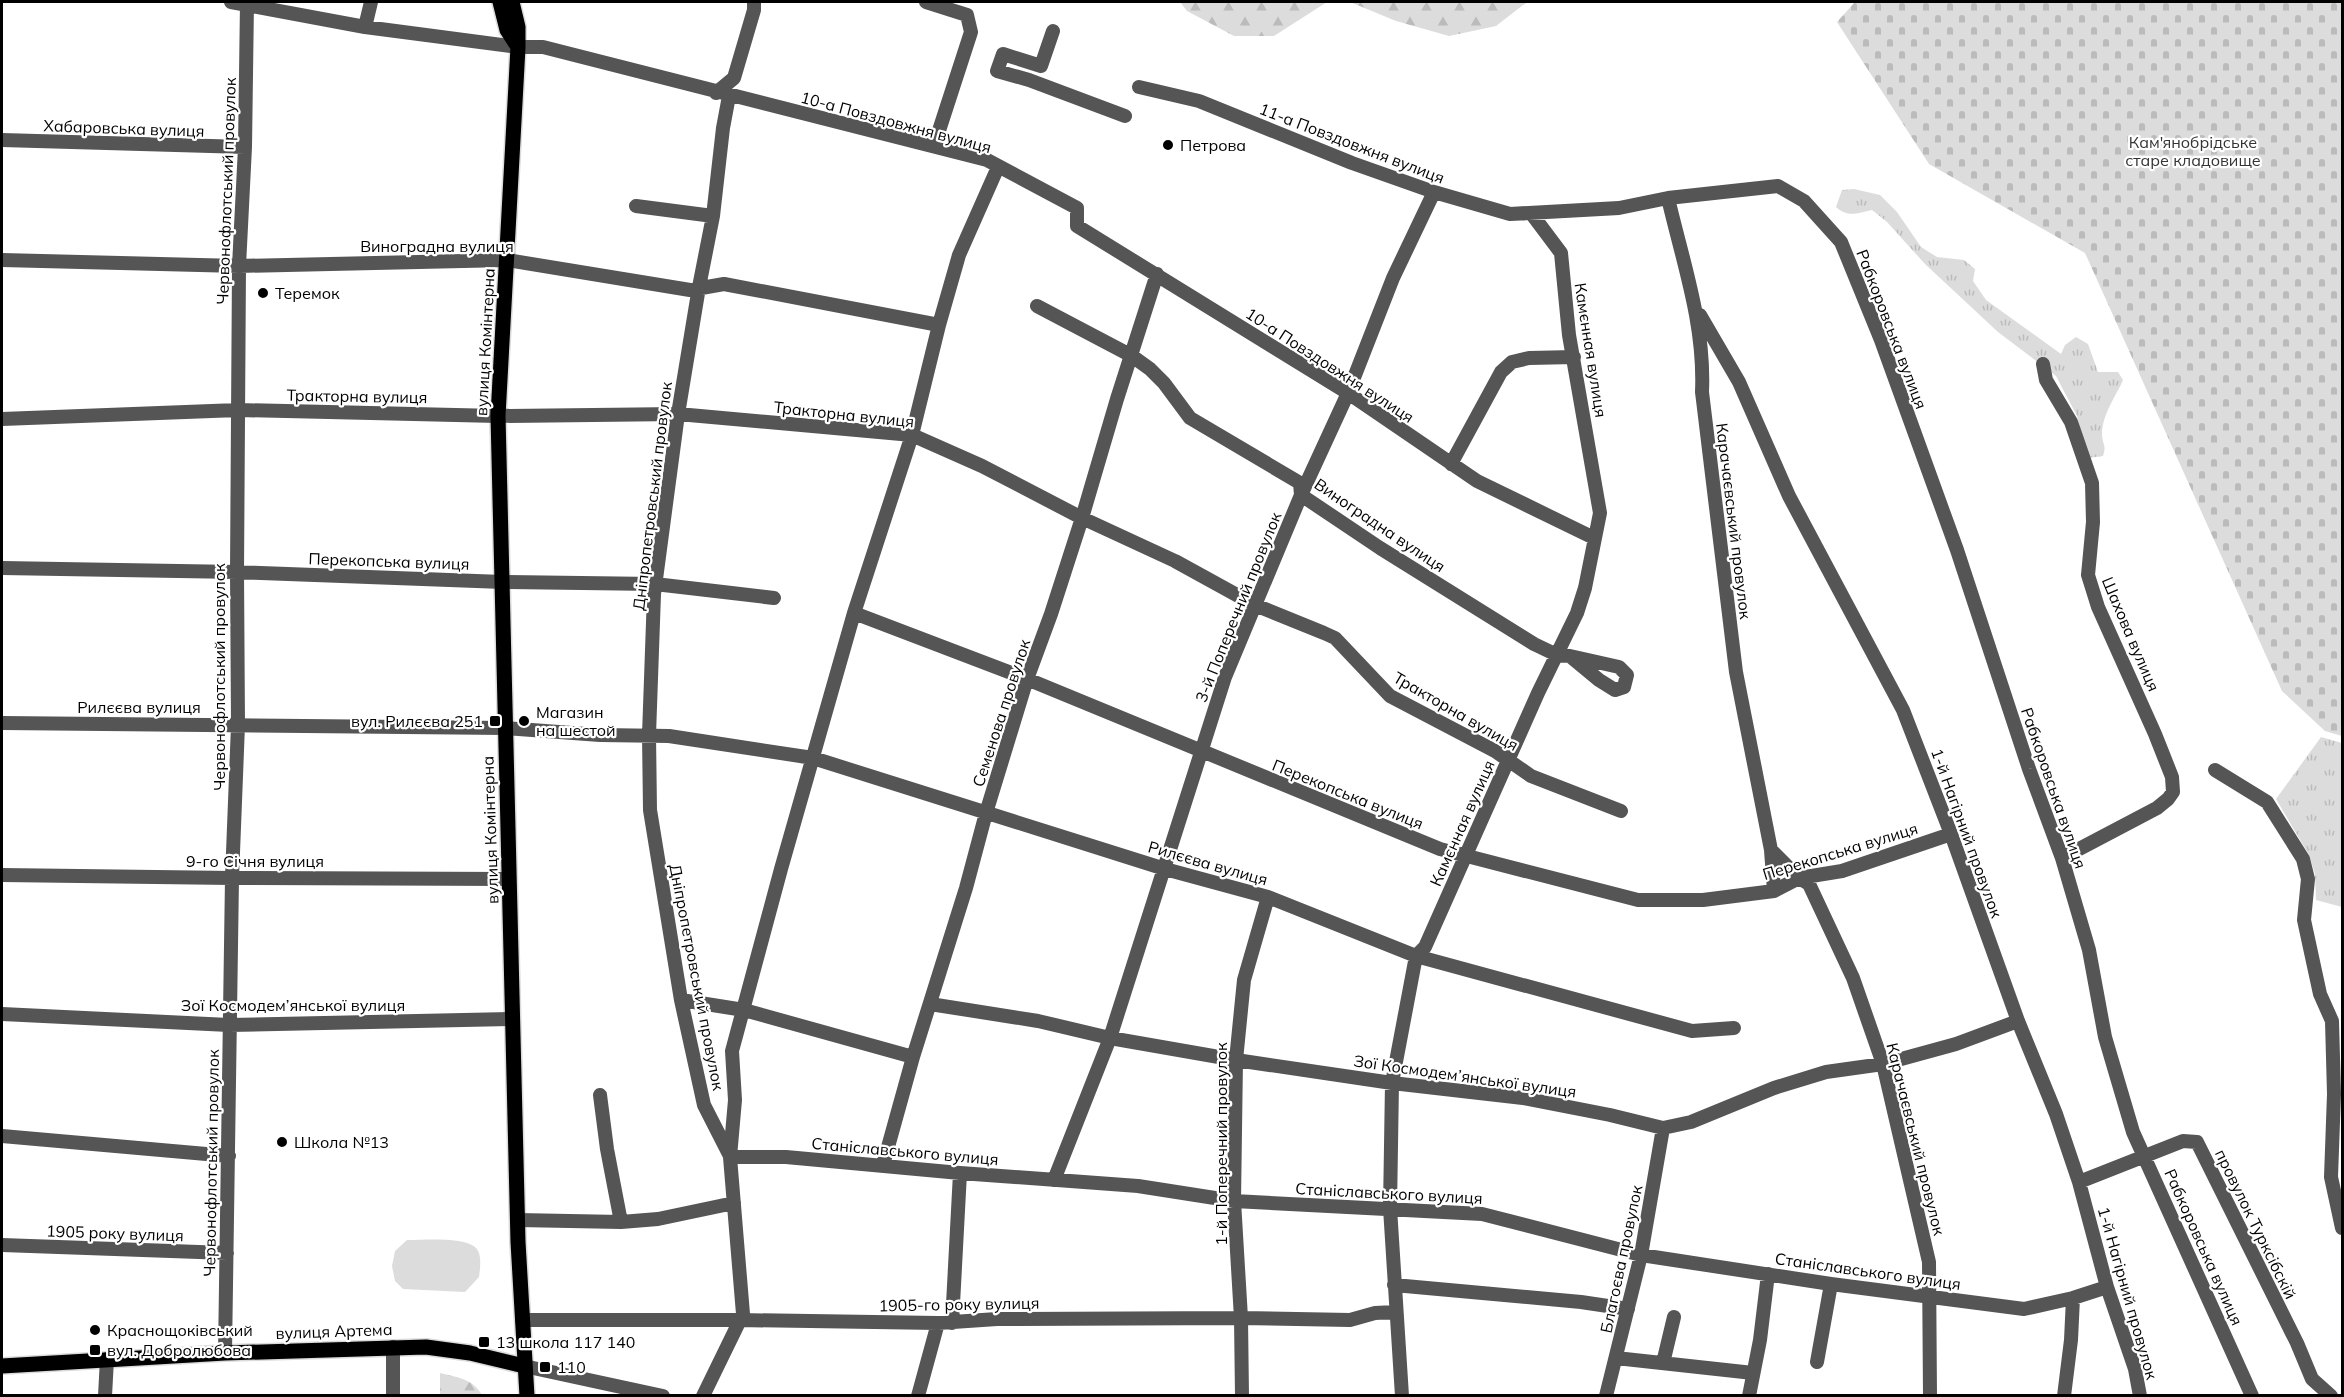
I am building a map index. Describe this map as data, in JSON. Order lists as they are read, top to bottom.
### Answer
{
  "streets": {
    "main road": ["вулиця Комінтерна", "вулиця Артема"],
    "street": [
      "10-а Повздовжня вулиця",
      "Хабаровська вулиця",
      "11-а Повздовжня вулиця",
      "Червонофлотський провулок",
      "Виноградна вулиця",
      "Рабкоровська вулиця",
      "Камєнная вулиця",
      "Тракторна вулиця",
      "Дніпропетровський провулок",
      "Карачаєвський провулок",
      "Перекопська вулиця",
      "3-й Поперечний провулок",
      "Шахова вулиця",
      "Рилєєва вулиця",
      "Семенова провулок",
      "1-й Нагірний провулок",
      "9-го Січня вулиця",
      "Зої Космодем’янської вулиця",
      "1-й Поперечний провулок",
      "Станіславського вулиця",
      "провулок Турксібскій",
      "1905 року вулиця",
      "Благоєва провулок",
      "1905-го року вулиця"
    ]
  },
  "crossings": [
    ["10-а Повздовжня вулиця", "Червонофлотський провулок"],
    ["10-а Повздовжня вулиця", "вулиця Комінтерна"],
    ["10-а Повздовжня вулиця", "Камєнная вулиця"],
    ["10-а Повздовжня вулиця", "Дніпропетровський провулок"],
    ["10-а Повздовжня вулиця", "3-й Поперечний провулок"],
    ["10-а Повздовжня вулиця", "Семенова провулок"],
    ["Хабаровська вулиця", "Червонофлотський провулок"],
    ["11-а Повздовжня вулиця", "Рабкоровська вулиця"],
    ["11-а Повздовжня вулиця", "Камєнная вулиця"],
    ["11-а Повздовжня вулиця", "Карачаєвський провулок"],
    ["11-а Повздовжня вулиця", "3-й Поперечний провулок"],
    ["Червонофлотський провулок", "Виноградна вулиця"],
    ["Червонофлотський провулок", "Тракторна вулиця"],
    ["Червонофлотський провулок", "Перекопська вулиця"],
    ["Червонофлотський провулок", "Рилєєва вулиця"],
    ["Червонофлотський провулок", "9-го Січня вулиця"],
    ["Червонофлотський провулок", "Зої Космодем’янської вулиця"],
    ["Червонофлотський провулок", "1905 року вулиця"],
    ["Червонофлотський провулок", "вулиця Артема"],
    ["Виноградна вулиця", "вулиця Комінтерна"],
    ["Виноградна вулиця", "Камєнная вулиця"],
    ["Виноградна вулиця", "Дніпропетровський провулок"],
    ["Виноградна вулиця", "3-й Поперечний провулок"],
    ["Виноградна вулиця", "Семенова провулок"],
    ["Рабкоровська вулиця", "Шахова вулиця"],
    ["Рабкоровська вулиця", "провулок Турксібскій"],
    ["вулиця Комінтерна", "Тракторна вулиця"],
    ["вулиця Комінтерна", "Перекопська вулиця"],
    ["вулиця Комінтерна", "Рилєєва вулиця"],
    ["вулиця Комінтерна", "9-го Січня вулиця"],
    ["вулиця Комінтерна", "Зої Космодем’янської вулиця"],
    ["вулиця Комінтерна", "1905-го року вулиця"],
    ["вулиця Комінтерна", "вулиця Артема"],
    ["Камєнная вулиця", "Тракторна вулиця"],
    ["Камєнная вулиця", "Перекопська вулиця"],
    ["Камєнная вулиця", "Рилєєва вулиця"],
    ["Камєнная вулиця", "Зої Космодем’янської вулиця"],
    ["Камєнная вулиця", "Станіславського вулиця"],
    ["Камєнная вулиця", "1905-го року вулиця"],
    ["Тракторна вулиця", "Дніпропетровський провулок"],
    ["Тракторна вулиця", "3-й Поперечний провулок"],
    ["Тракторна вулиця", "Семенова провулок"],
    ["Дніпропетровський провулок", "Перекопська вулиця"],
    ["Дніпропетровський провулок", "Рилєєва вулиця"],
    ["Дніпропетровський провулок", "Станіславського вулиця"],
    ["Карачаєвський провулок", "Перекопська вулиця"],
    ["Карачаєвський провулок", "1-й Нагірний провулок"],
    ["Карачаєвський провулок", "Зої Космодем’янської вулиця"],
    ["Карачаєвський провулок", "Станіславського вулиця"],
    ["Перекопська вулиця", "3-й Поперечний провулок"],
    ["Перекопська вулиця", "Семенова провулок"],
    ["Перекопська вулиця", "1-й Нагірний провулок"],
    ["3-й Поперечний провулок", "Рилєєва вулиця"],
    ["3-й Поперечний провулок", "Зої Космодем’янської вулиця"],
    ["3-й Поперечний провулок", "Станіславського вулиця"],
    ["Рилєєва вулиця", "Семенова провулок"],
    ["Рилєєва вулиця", "1-й Поперечний провулок"],
    ["Семенова провулок", "Зої Космодем’янської вулиця"],
    ["Семенова провулок", "Станіславського вулиця"],
    ["1-й Нагірний провулок", "Зої Космодем’янської вулиця"],
    ["1-й Нагірний провулок", "Станіславського вулиця"],
    ["1-й Нагірний провулок", "провулок Турксібскій"],
    ["Зої Космодем’янської вулиця", "1-й Поперечний провулок"],
    ["Зої Космодем’янської вулиця", "Благоєва провулок"],
    ["1-й Поперечний провулок", "Станіславського вулиця"],
    ["1-й Поперечний провулок", "1905-го року вулиця"],
    ["Станіславського вулиця", "Благоєва провулок"]
  ],
  "parks": ["Кам'янобрідське старе кладовище"],
  "places": {
    "other": [
      "Петрова",
      "Теремок",
      "Магазин на шестой",
      "Школа №13",
      "Краснощоківський"
    ],
    "transit": [
      "вул. Рилєєва 251",
      "13 школа 117 140",
      "вул. Добролюбова",
      "110"
    ]
  }
}
